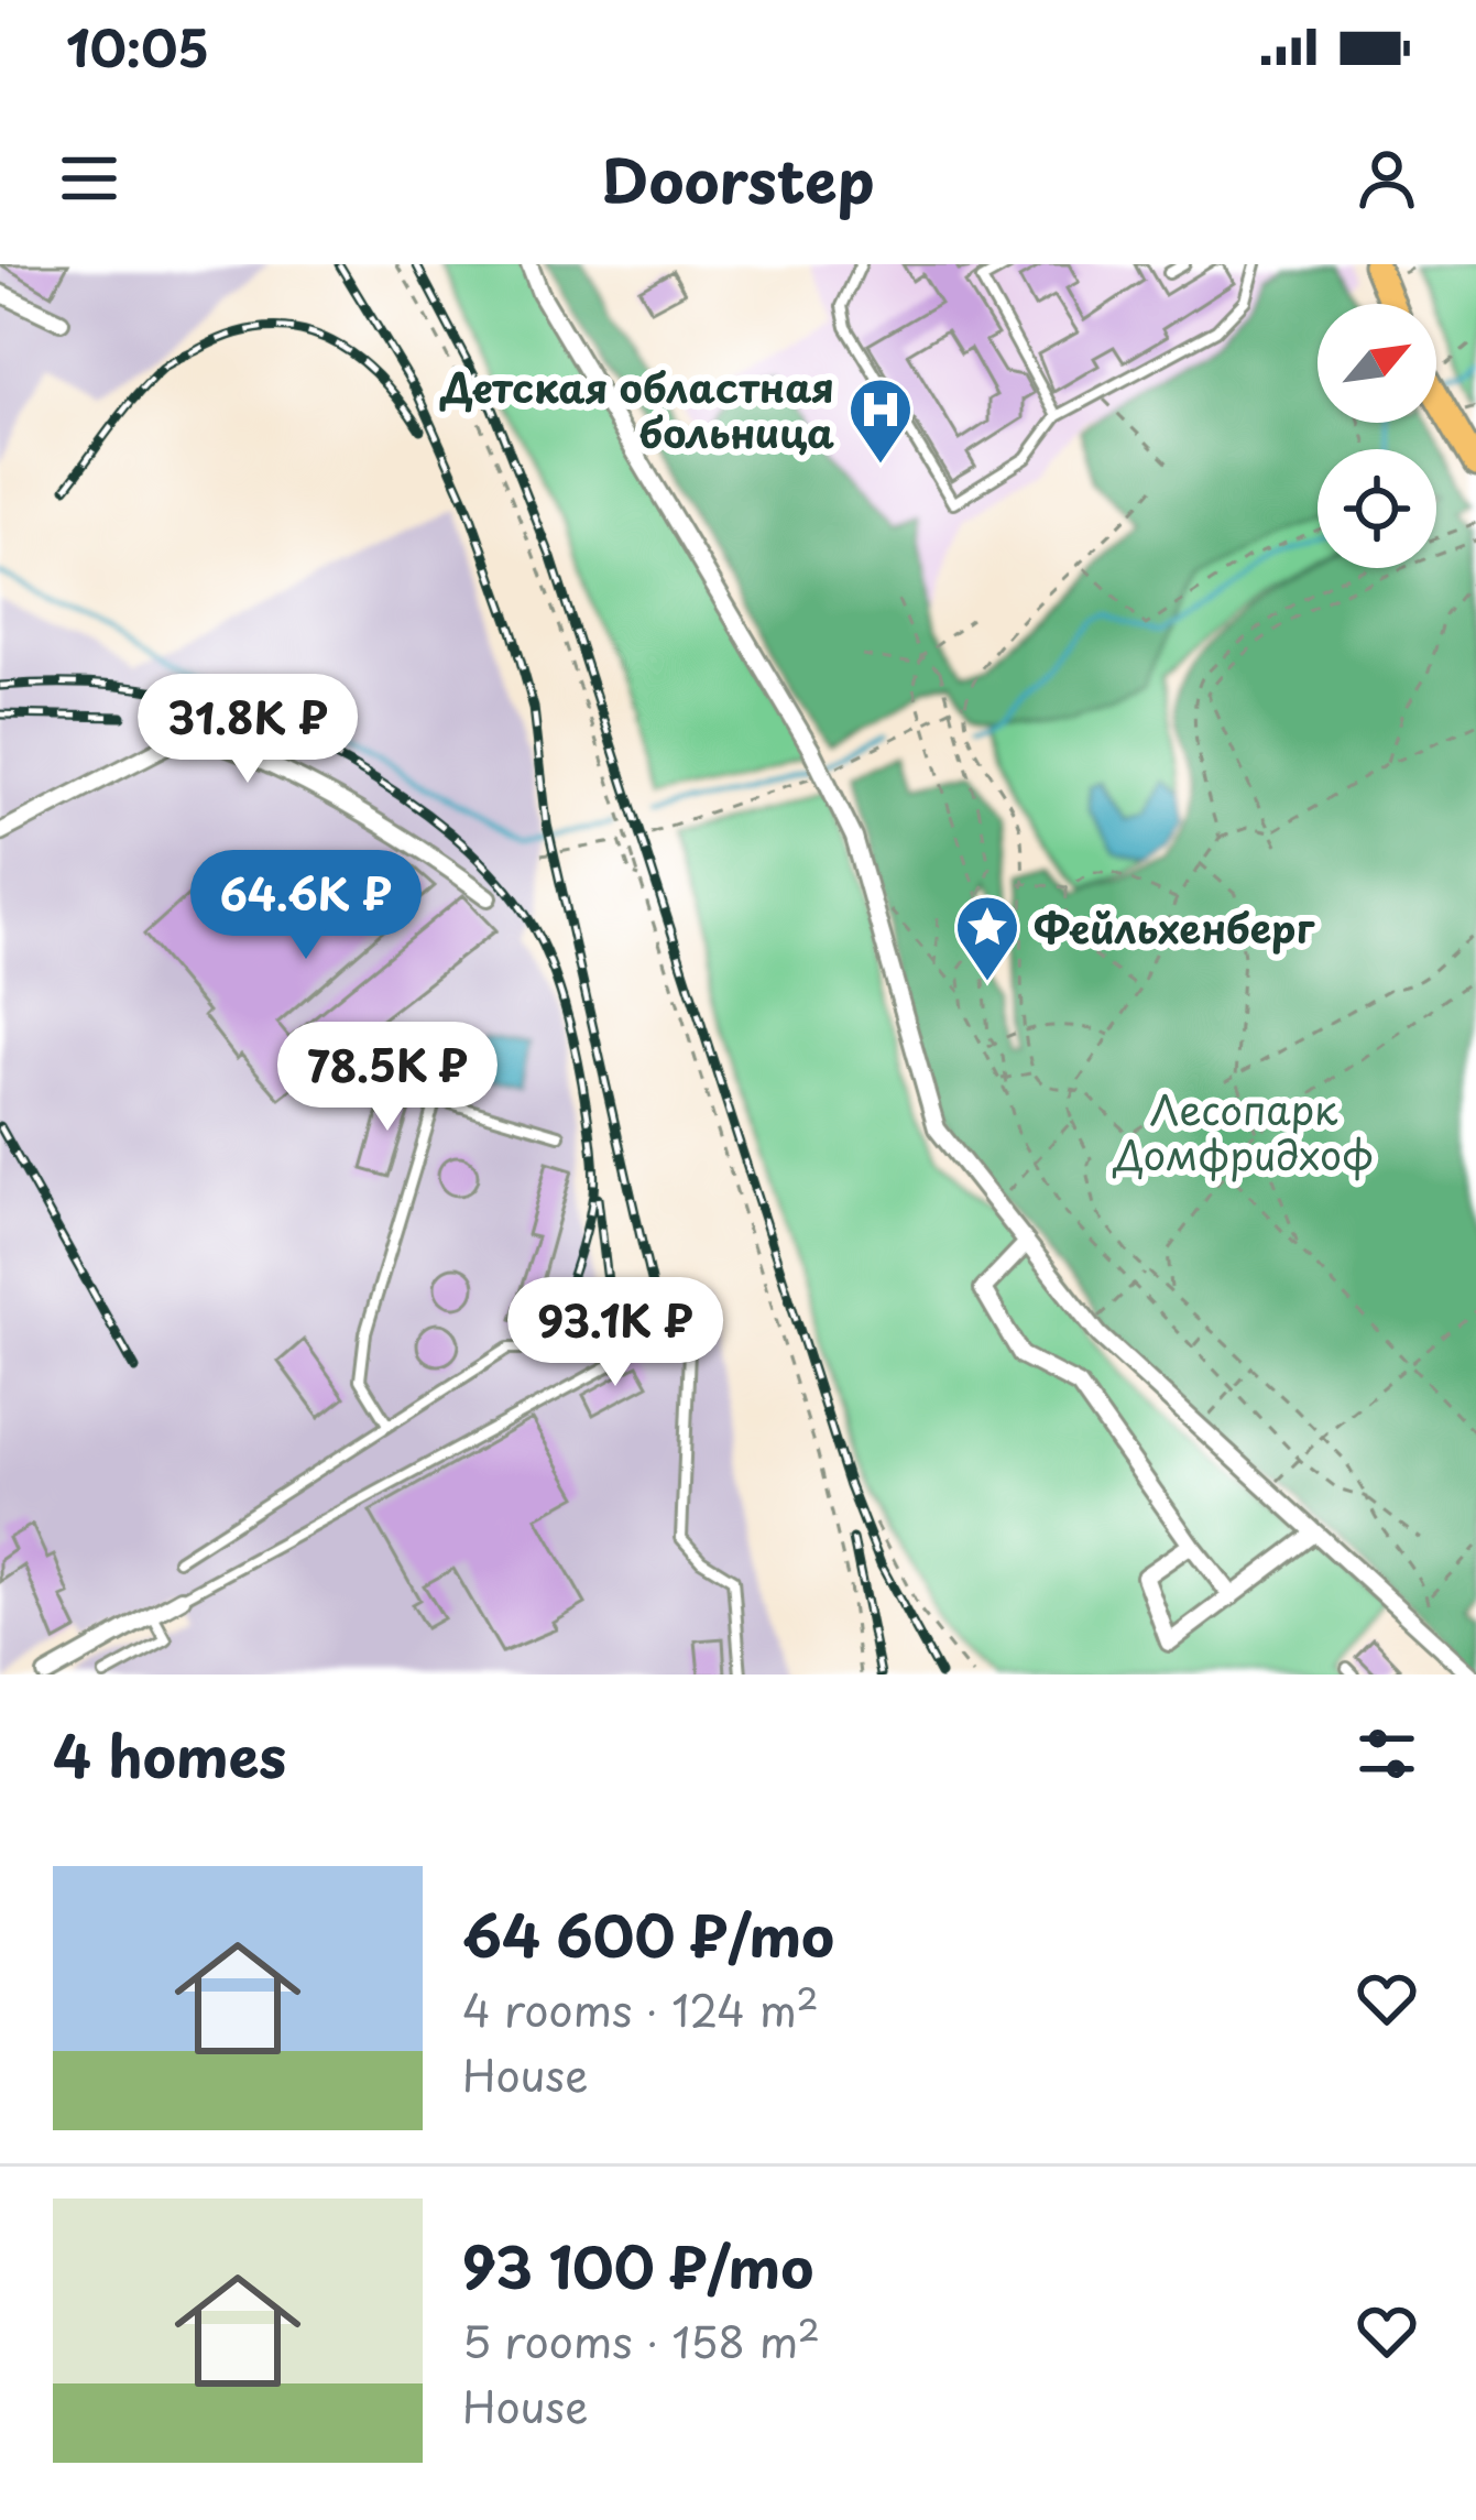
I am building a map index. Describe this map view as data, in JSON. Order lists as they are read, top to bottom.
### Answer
{
  "parks": ["Лесопарк Домфридхоф"],
  "places": {
    "hospital": ["Детская областная больница"],
    "place": ["Фейльхенберг"]
  },
  "north": "top right",
  "page": {
    "status": "10:05",
    "header": "Doorstep",
    "price": [
      "31.8K ₽",
      "64.6K ₽",
      "78.5K ₽",
      "93.1K ₽"
    ],
    "heading": "4 homes",
    "list": [
      {
        "name": "64 600 ₽/mo",
        "note": "4 rooms · 124 m² · House"
      },
      {
        "name": "93 100 ₽/mo",
        "note": "5 rooms · 158 m² · House"
      }
    ]
  }
}
